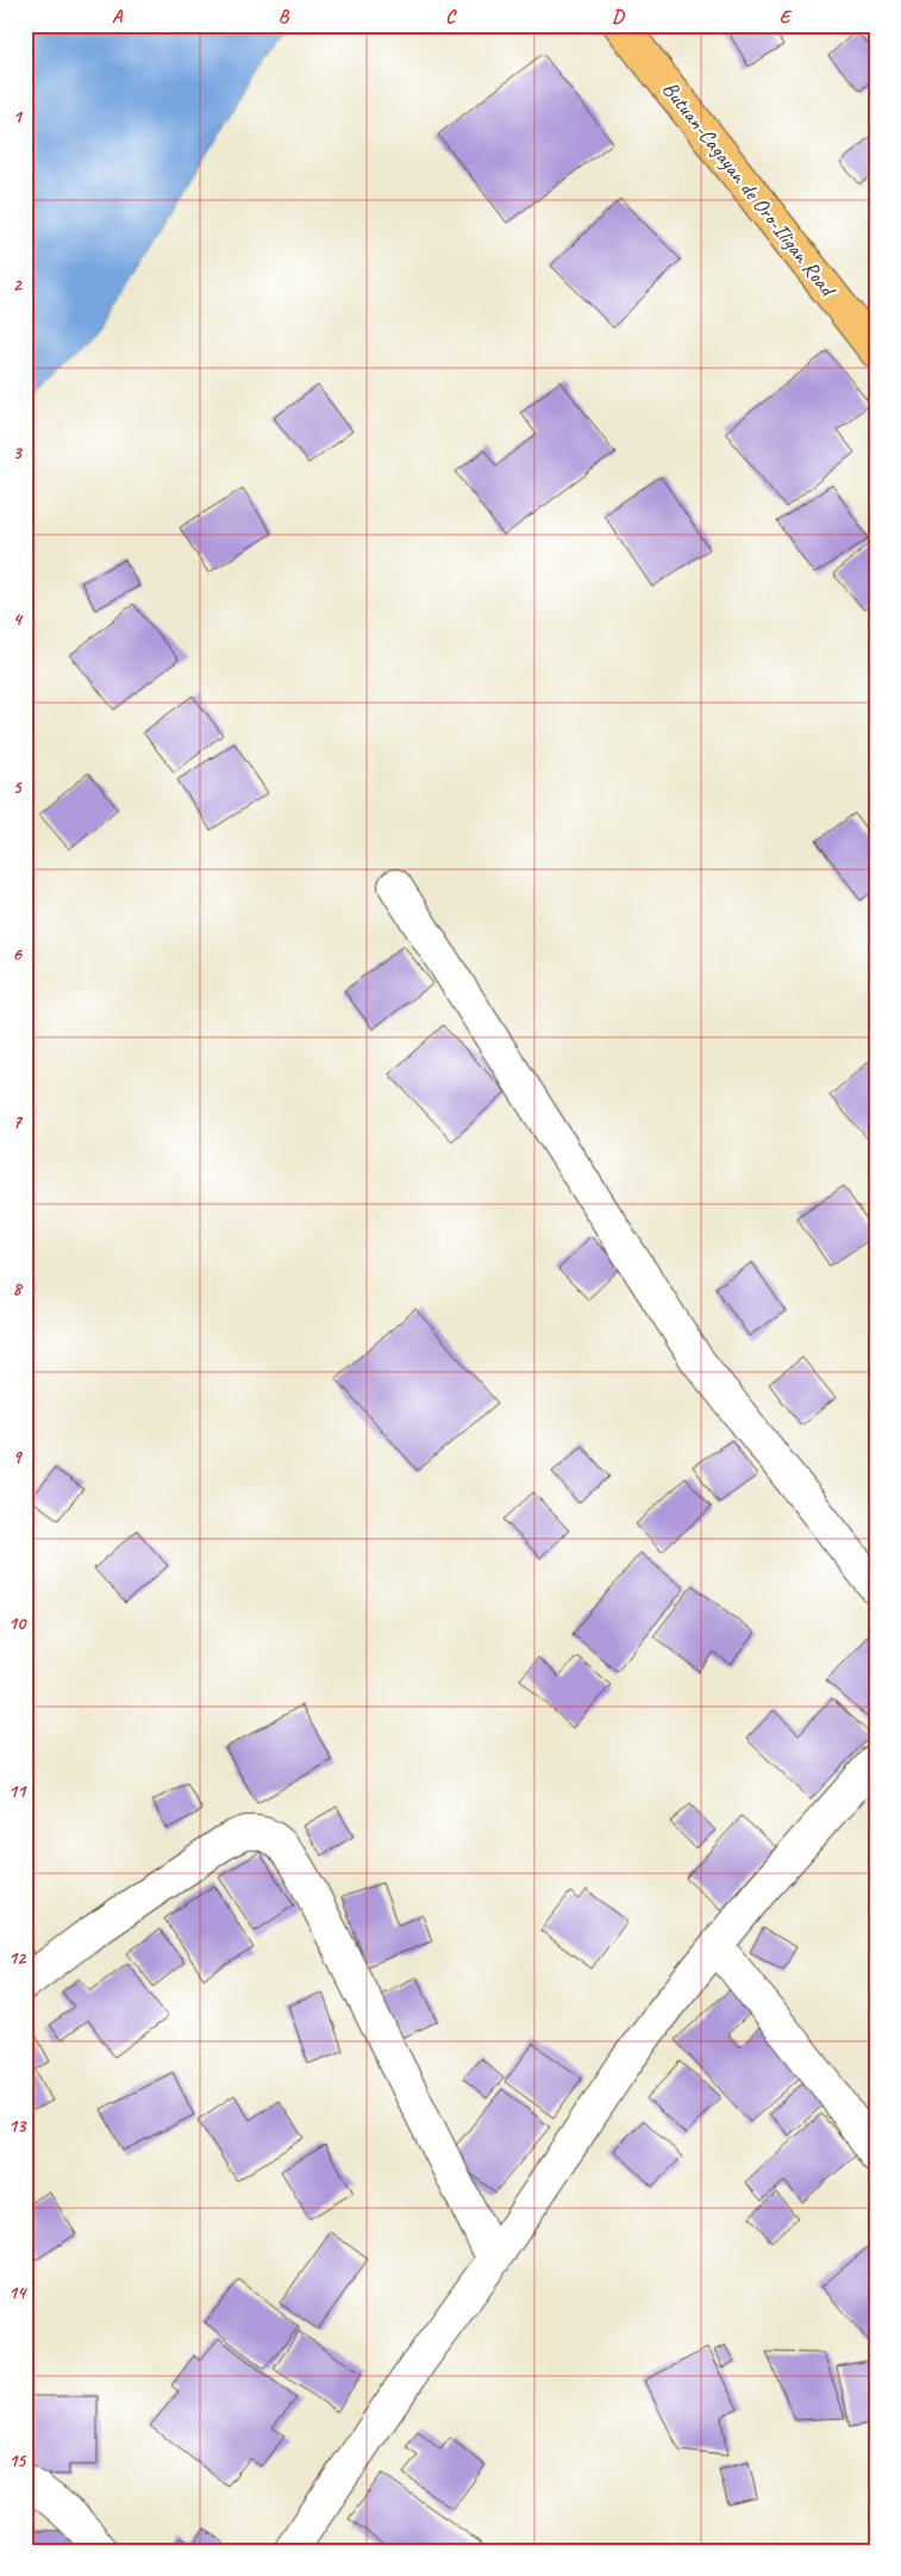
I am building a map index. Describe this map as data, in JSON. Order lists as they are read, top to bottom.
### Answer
{
  "streets": {
    "highway": ["Butuan-Cagayan de Oro-Iligan Road"]
  },
  "grid": {
    "columns": [
      "A",
      "B",
      "C",
      "D",
      "E"
    ],
    "rows": [
      "1",
      "2",
      "3",
      "4",
      "5",
      "6",
      "7",
      "8",
      "9",
      "10",
      "11",
      "12",
      "13",
      "14",
      "15"
    ]
  }
}
